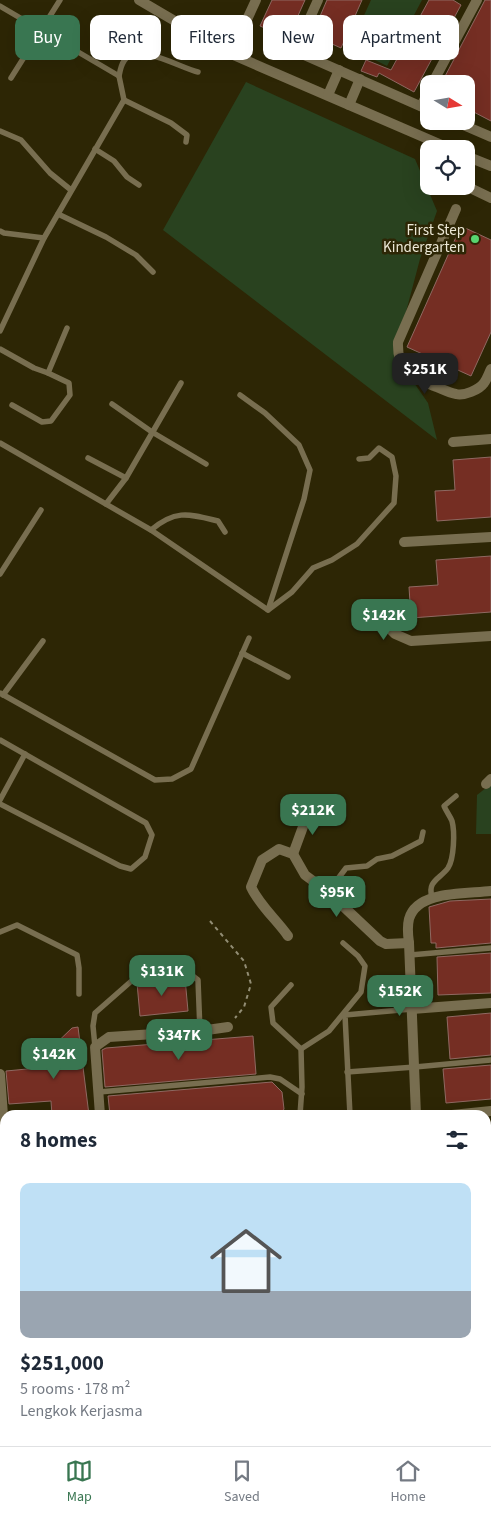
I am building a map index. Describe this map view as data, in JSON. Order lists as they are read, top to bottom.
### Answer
{
  "places": ["First Step Kindergarten"],
  "north": "right",
  "page": {
    "chip": [
      "Buy",
      "Rent",
      "Filters",
      "New",
      "Apartment"
    ],
    "price": [
      "$251K",
      "$142K",
      "$212K",
      "$95K",
      "$131K",
      "$152K",
      "$347K",
      "$142K"
    ],
    "heading": "8 homes",
    "list": [
      {
        "name": "$251,000",
        "note": "5 rooms · 178 m² · Lengkok Kerjasma"
      }
    ],
    "tabs": ["Map", "Saved", "Home"]
  }
}
